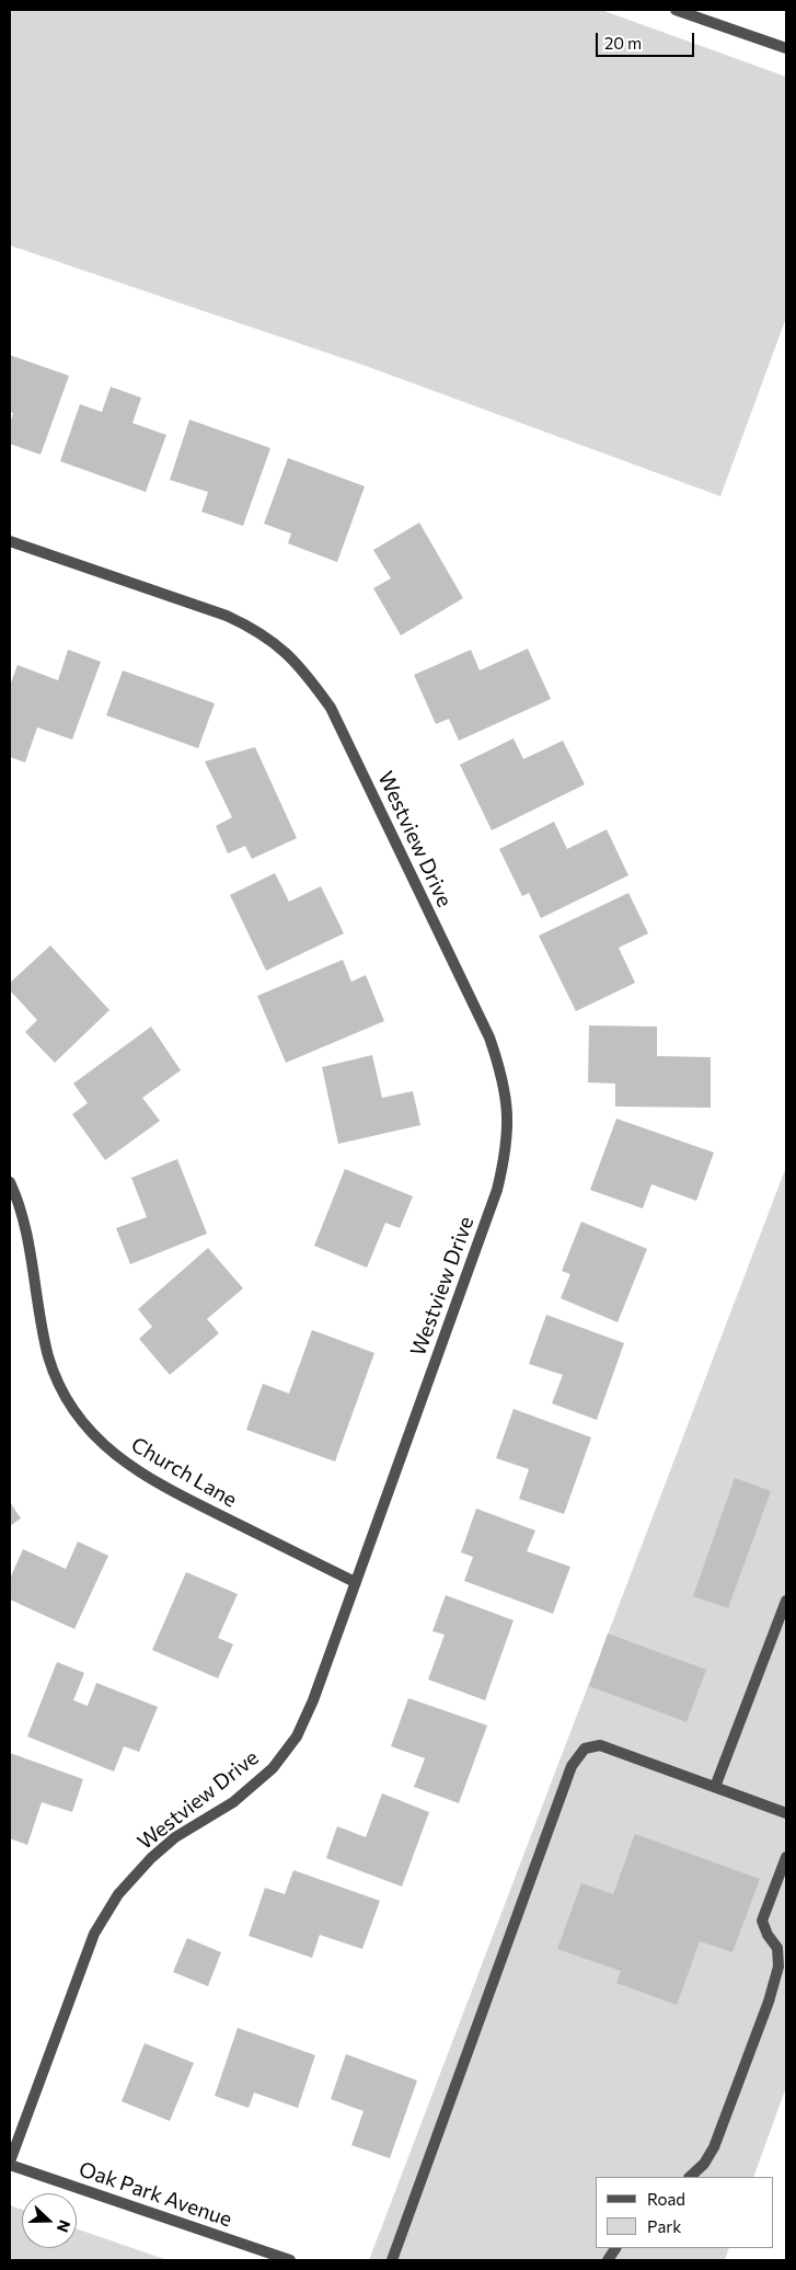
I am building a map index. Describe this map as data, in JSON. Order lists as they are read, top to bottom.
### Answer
{
  "streets": {
    "street": ["Westview Drive", "Church Lane", "Oak Park Avenue"]
  },
  "crossings": [
    ["Westview Drive", "Church Lane"],
    ["Westview Drive", "Oak Park Avenue"]
  ],
  "legend": ["Road", "Park"],
  "scale_bar": "20 m",
  "north": "right"
}
